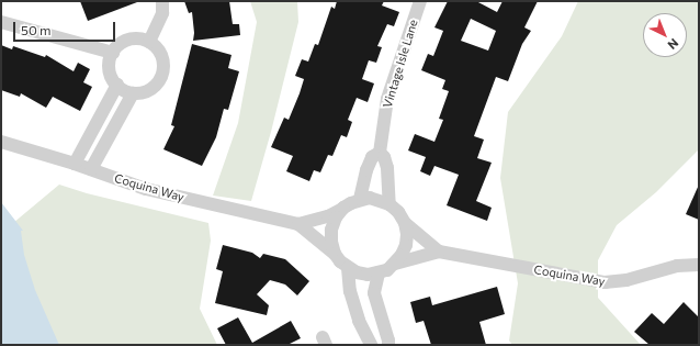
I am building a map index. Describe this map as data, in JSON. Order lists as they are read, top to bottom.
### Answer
{
  "streets": {
    "street": ["Vintage Isle Lane", "Coquina Way"]
  },
  "crossings": [
    ["Vintage Isle Lane", "Coquina Way"]
  ],
  "scale_bar": "50 m",
  "north": "bottom right"
}
